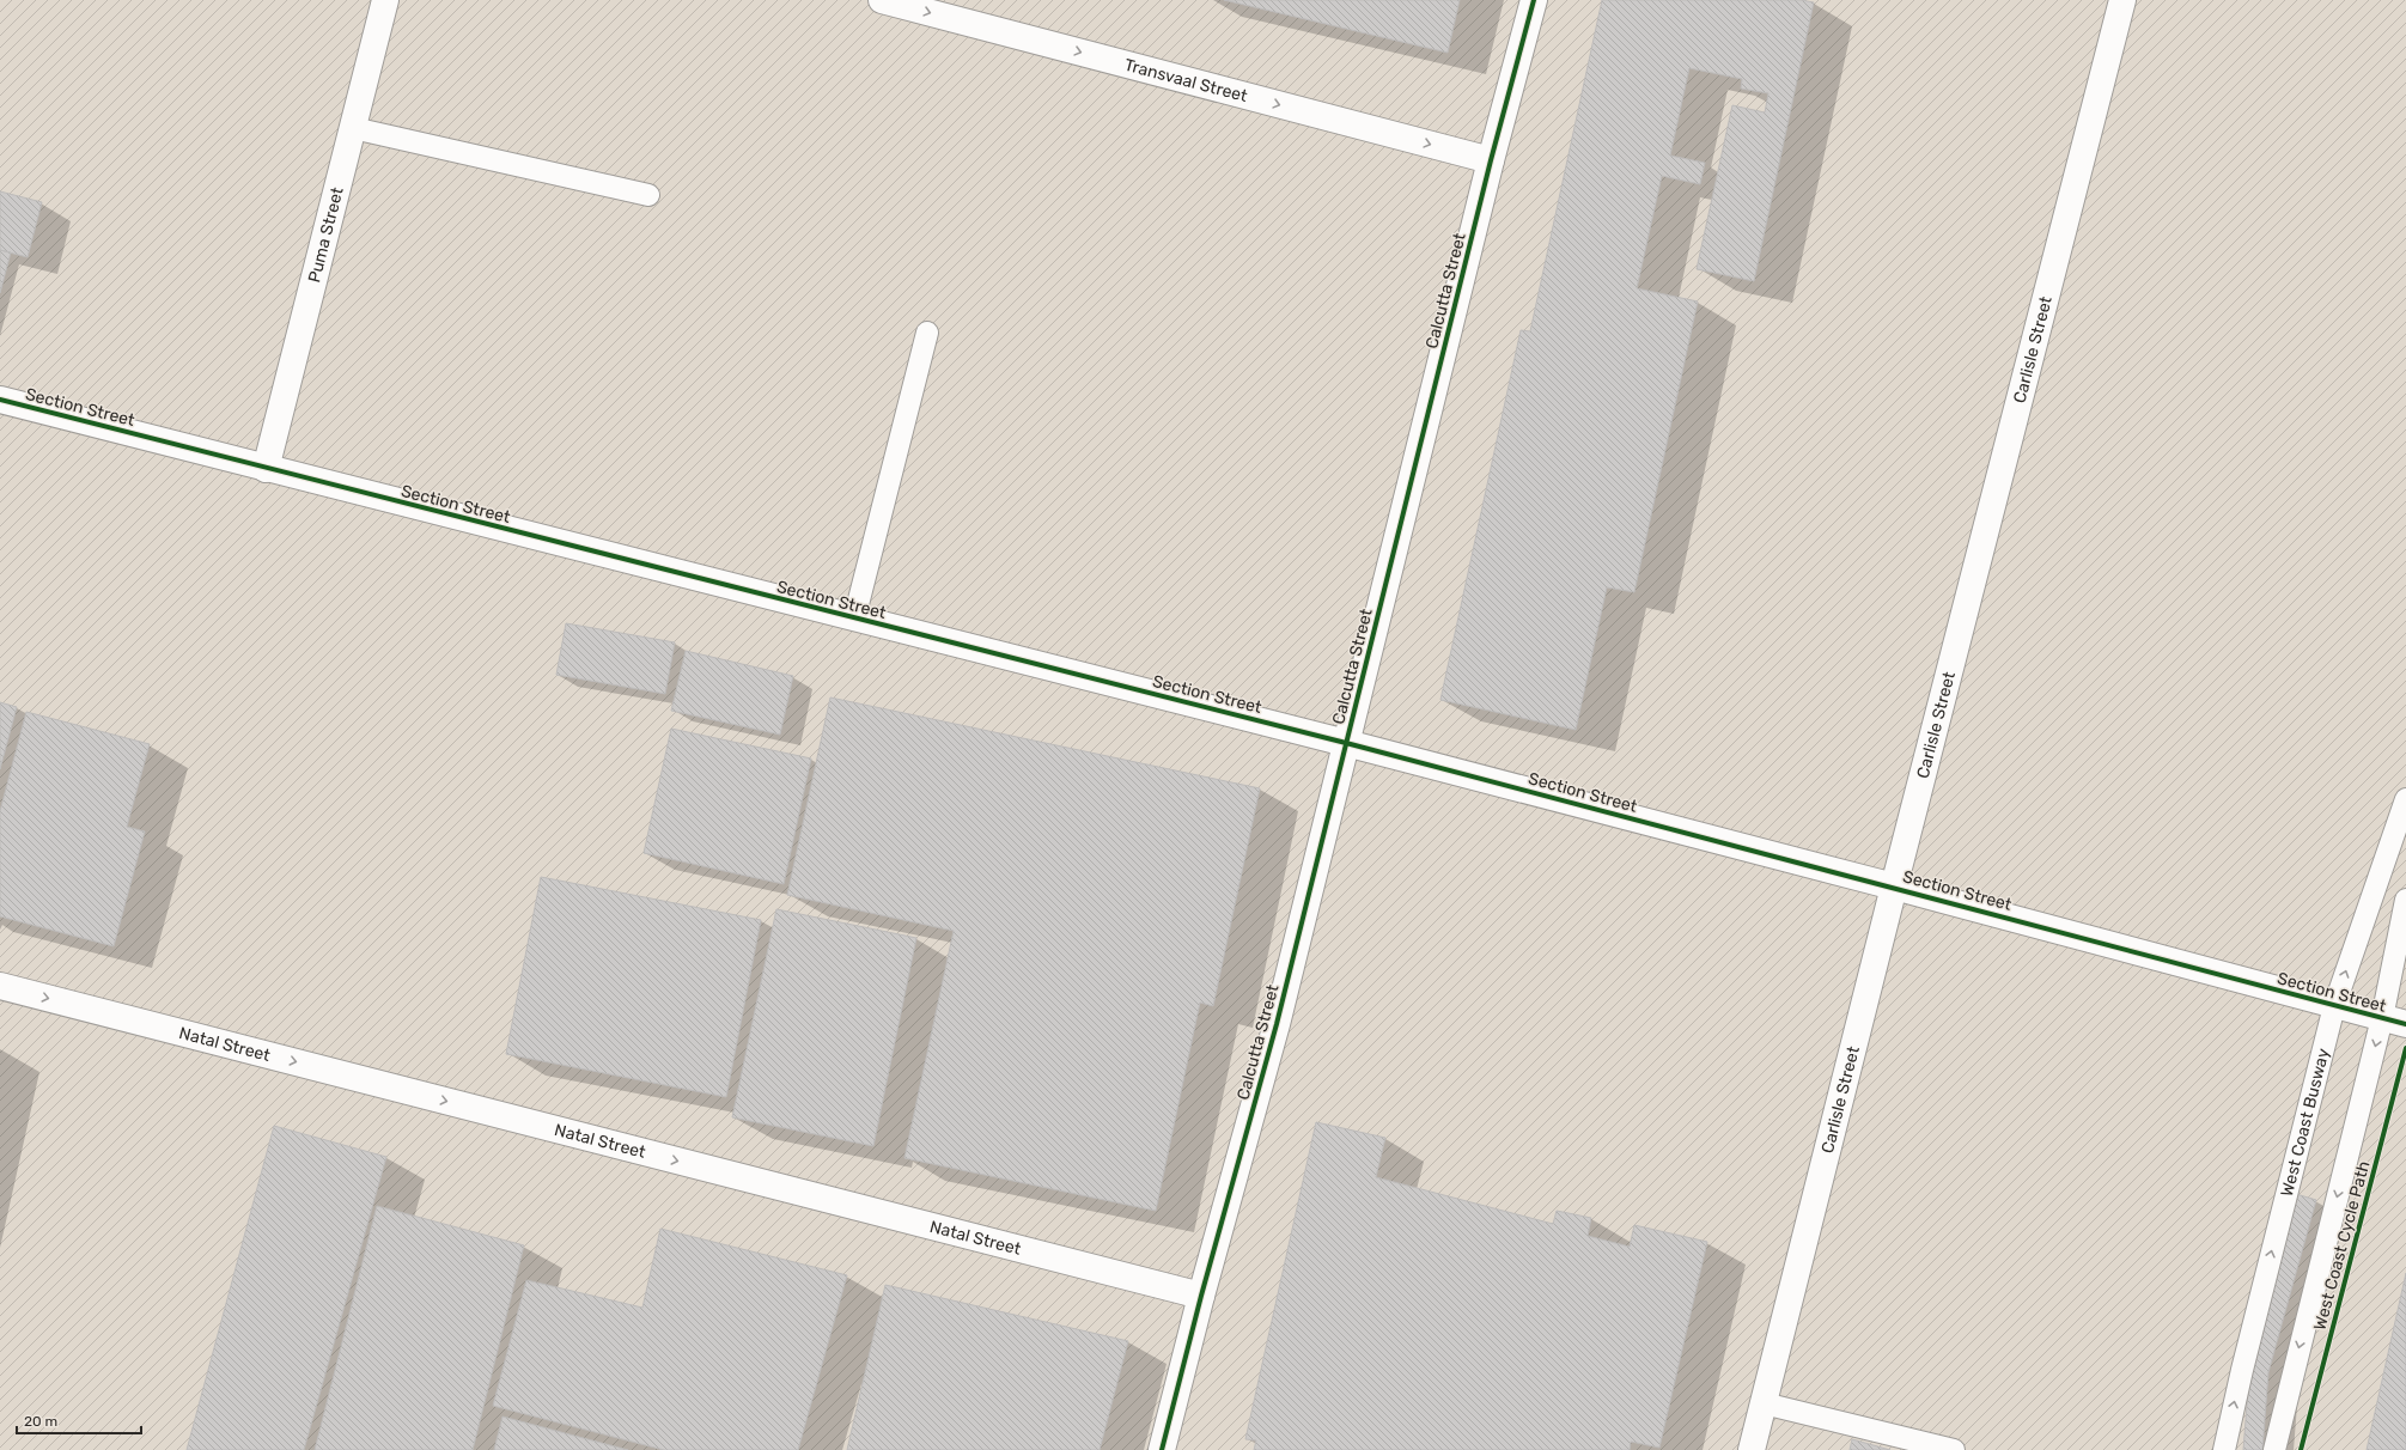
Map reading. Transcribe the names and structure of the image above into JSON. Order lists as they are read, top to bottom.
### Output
{
  "streets": {
    "street": [
      "Transvaal Street",
      "Puma Street",
      "Calcutta Street",
      "Carlisle Street",
      "Section Street",
      "Natal Street"
    ],
    "lane": ["West Coast Busway"],
    "cycle path": ["West Coast Cycle Path"]
  },
  "crossings": [
    ["Transvaal Street", "Calcutta Street"],
    ["Puma Street", "Section Street"],
    ["Calcutta Street", "Section Street"],
    ["Calcutta Street", "Natal Street"],
    ["Carlisle Street", "Section Street"],
    ["Section Street", "West Coast Busway"]
  ],
  "one_way": ["Transvaal Street", "Natal Street"],
  "scale_bar": "20 m"
}
